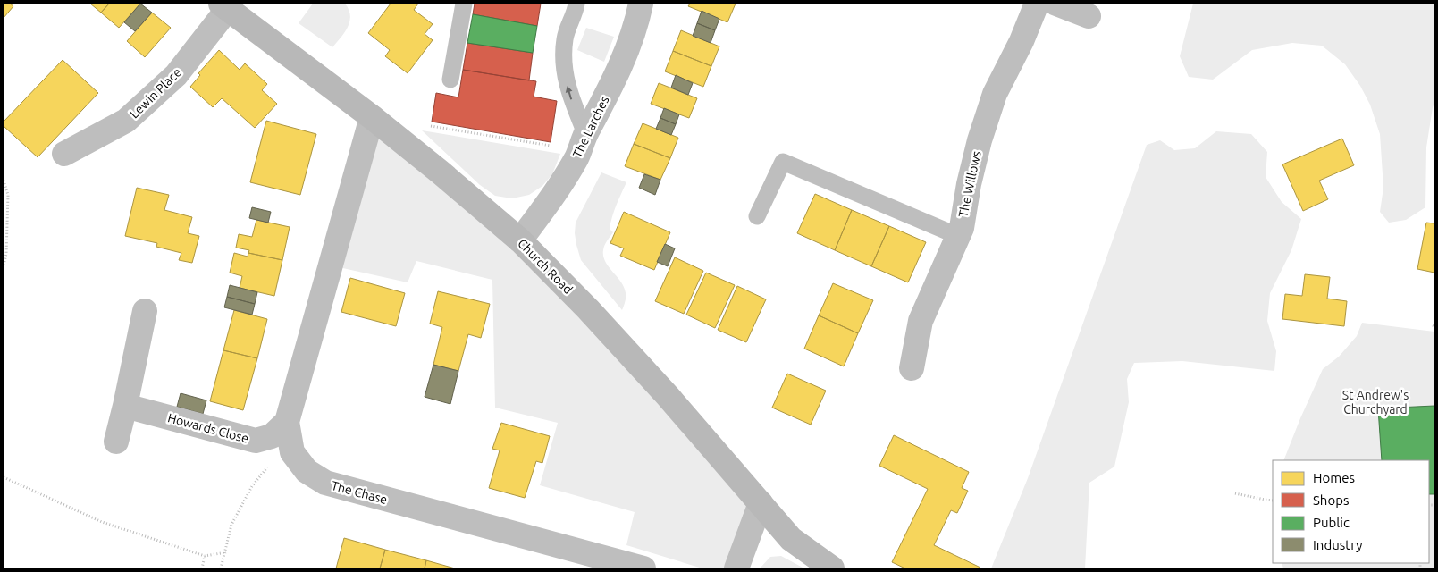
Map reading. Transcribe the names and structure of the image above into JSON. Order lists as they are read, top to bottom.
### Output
{
  "streets": {
    "street": [
      "Lewin Place",
      "The Larches",
      "The Willows",
      "Church Road",
      "Howards Close",
      "The Chase"
    ]
  },
  "crossings": [
    ["Lewin Place", "Church Road"],
    ["The Larches", "Church Road"],
    ["Church Road", "The Chase"],
    ["Howards Close", "The Chase"]
  ],
  "parks": ["St Andrew's Churchyard"],
  "legend": [
    "Homes",
    "Shops",
    "Public",
    "Industry"
  ]
}
